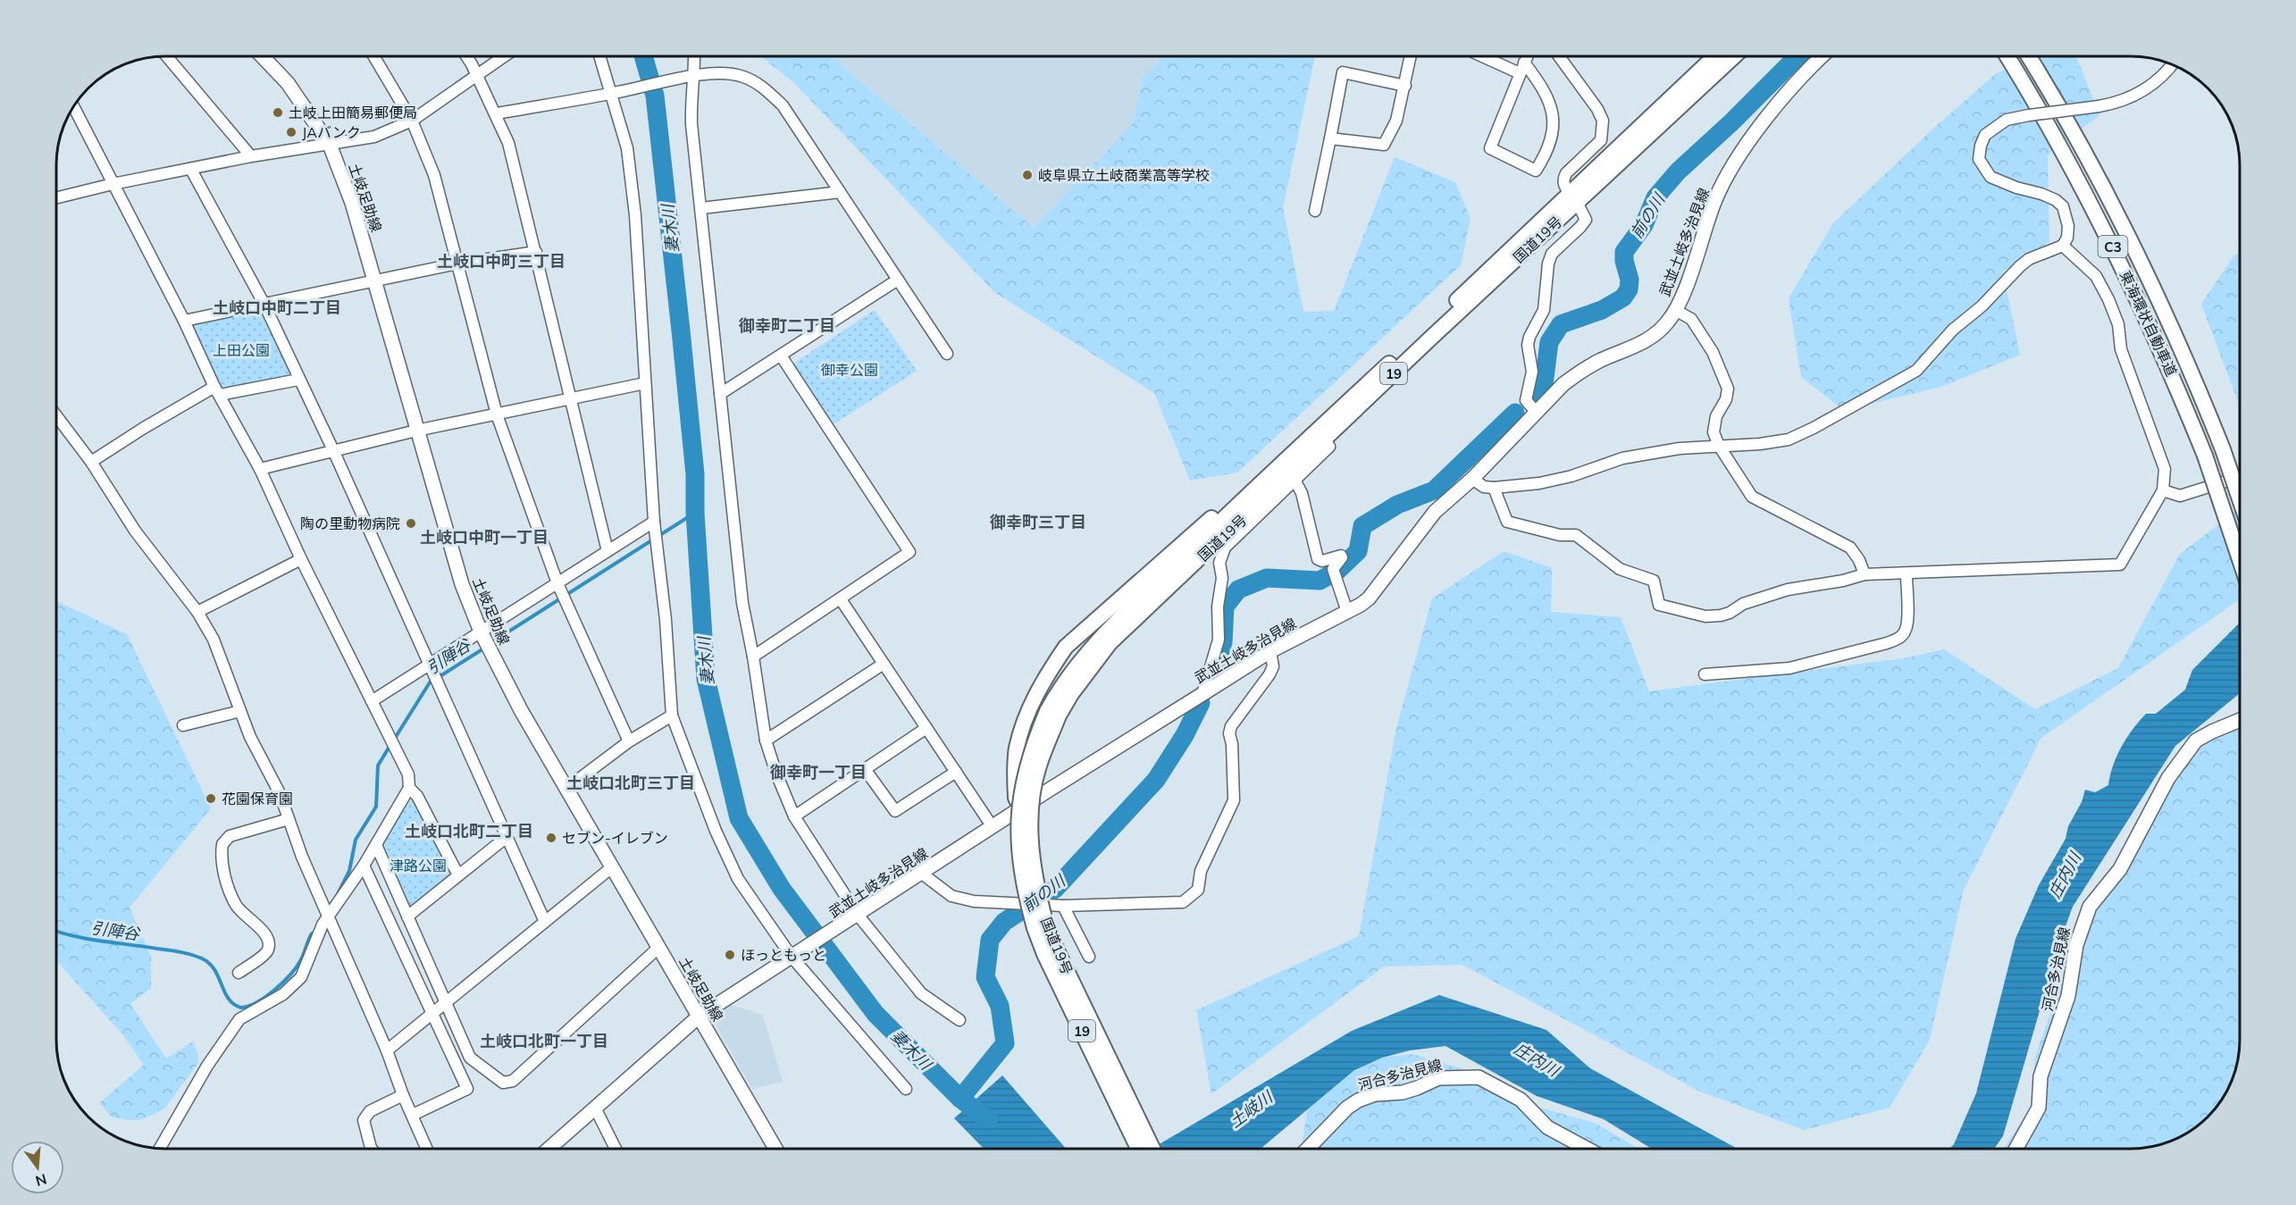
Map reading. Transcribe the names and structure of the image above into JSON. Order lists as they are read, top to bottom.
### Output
{
  "streets": {
    "highway": [
      "国道19号",
      "C3",
      "東海環状自動車道",
      "19"
    ],
    "main road": ["土岐足助線", "武並土岐多治見線", "河合多治見線"]
  },
  "crossings": [
    ["土岐足助線", "武並土岐多治見線"]
  ],
  "districts": [
    "土岐口中町三丁目",
    "土岐口中町二丁目",
    "御幸町二丁目",
    "御幸町三丁目",
    "土岐口中町一丁目",
    "御幸町一丁目",
    "土岐口北町三丁目",
    "土岐口北町二丁目",
    "土岐口北町一丁目"
  ],
  "water": [
    "前の川",
    "妻木川",
    "引陣谷",
    "庄内川",
    "土岐川"
  ],
  "parks": ["上田公園", "御幸公園", "津路公園"],
  "places": [
    "土岐上田簡易郵便局",
    "JAバンク",
    "岐阜県立土岐商業高等学校",
    "陶の里動物病院",
    "花園保育園",
    "セブン-イレブン",
    "ほっともっと"
  ],
  "north": "bottom"
}
